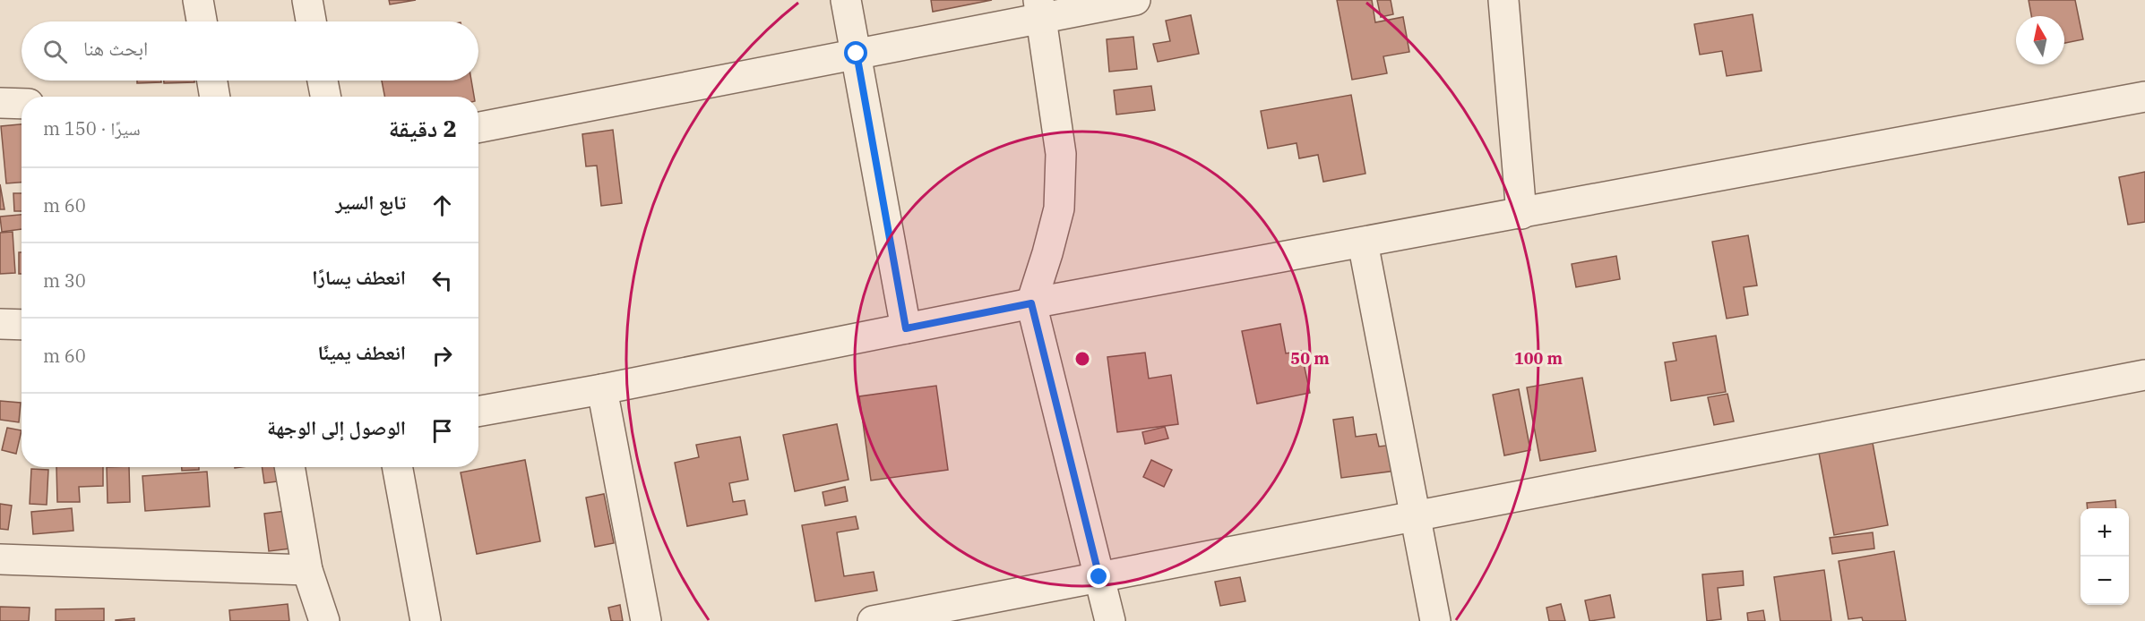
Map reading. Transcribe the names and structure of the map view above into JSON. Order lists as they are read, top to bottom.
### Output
{
  "north": "top",
  "page": {
    "search": "ابحث هنا",
    "heading": ["2 دقيقة", "سيرًا · 150 m"],
    "list": [
      ["تابع السير", "60 m"],
      ["انعطف يسارًا", "30 m"],
      ["انعطف يمينًا", "60 m"],
      "الوصول إلى الوجهة"
    ],
    "map_buttons": ["+", "−"]
  },
  "rings": ["50 m", "100 m"]
}
